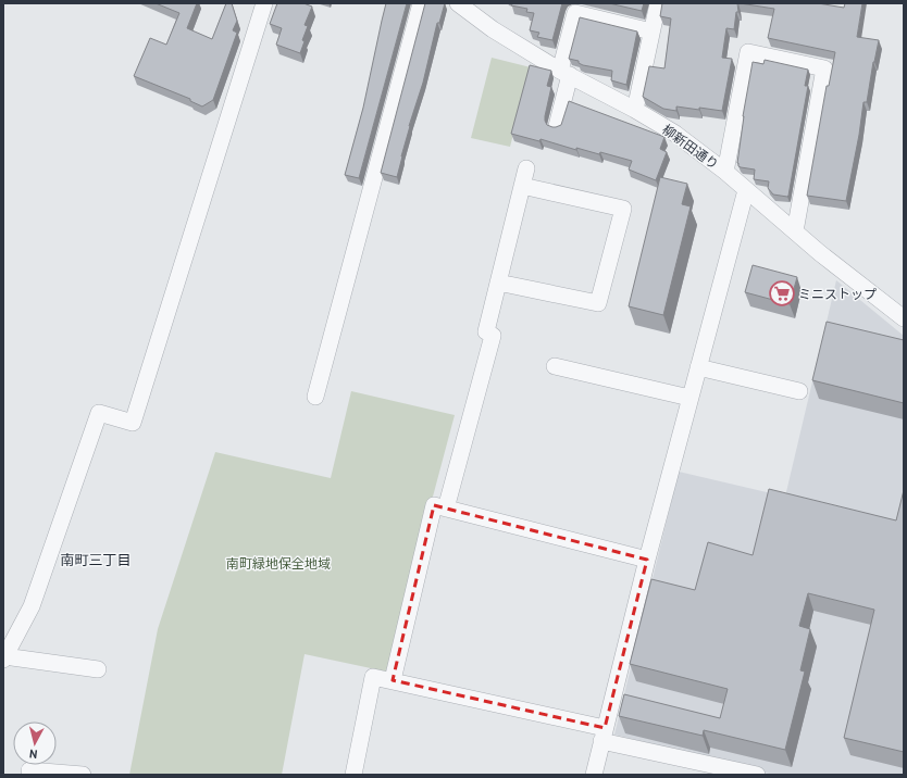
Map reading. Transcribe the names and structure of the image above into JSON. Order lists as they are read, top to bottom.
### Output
{
  "streets": {
    "street": ["柳新田通り"]
  },
  "districts": ["南町三丁目"],
  "parks": ["南町緑地保全地域"],
  "places": {
    "supermarket": ["ミニストップ"]
  },
  "north": "bottom"
}
